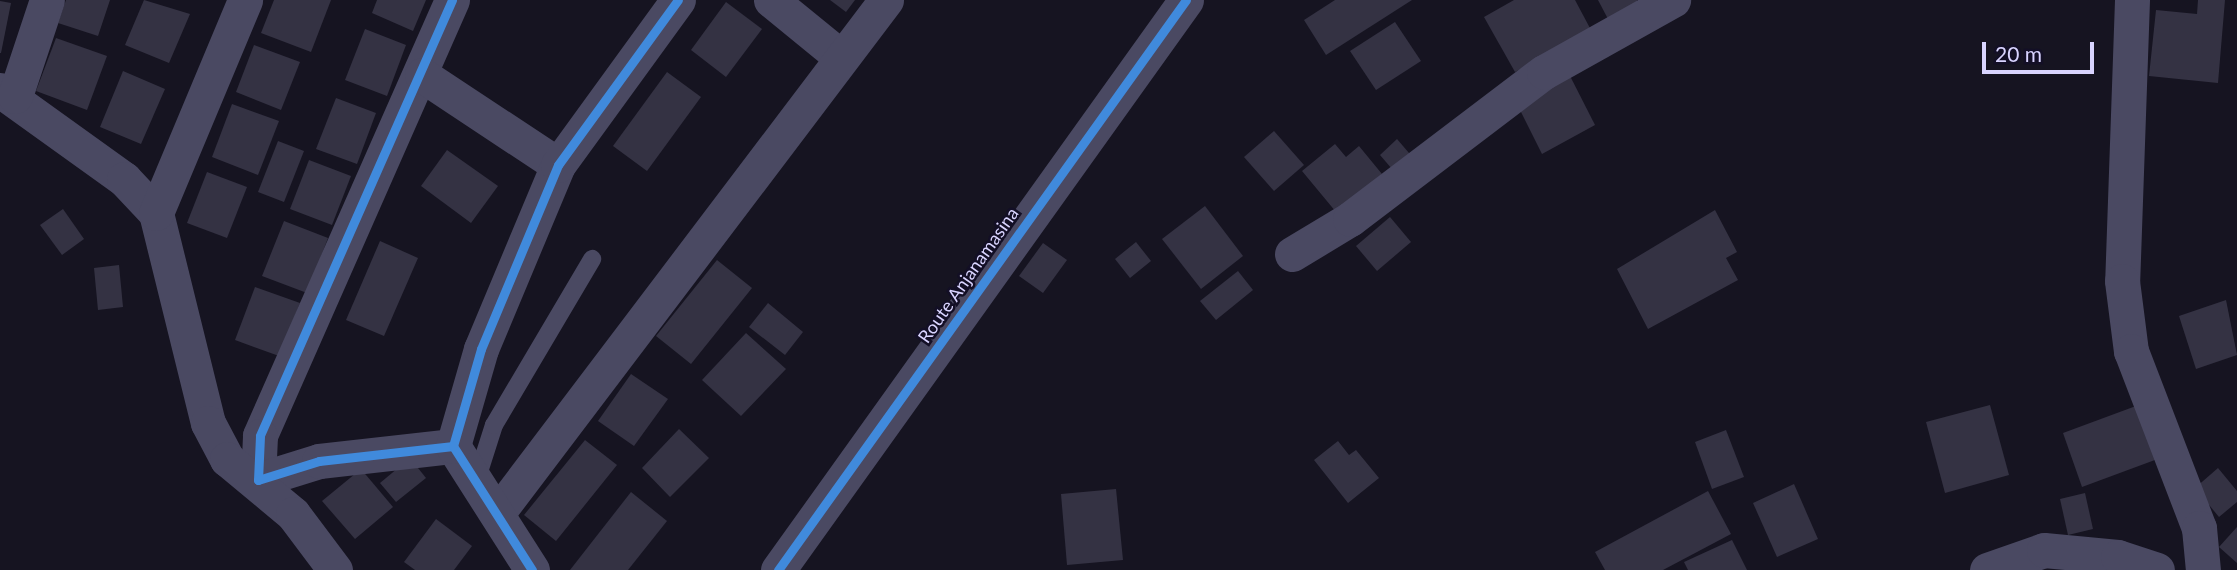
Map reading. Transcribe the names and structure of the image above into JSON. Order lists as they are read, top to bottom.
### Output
{
  "streets": {
    "street": ["Route Anjanamasina"]
  },
  "scale_bar": "20 m"
}
